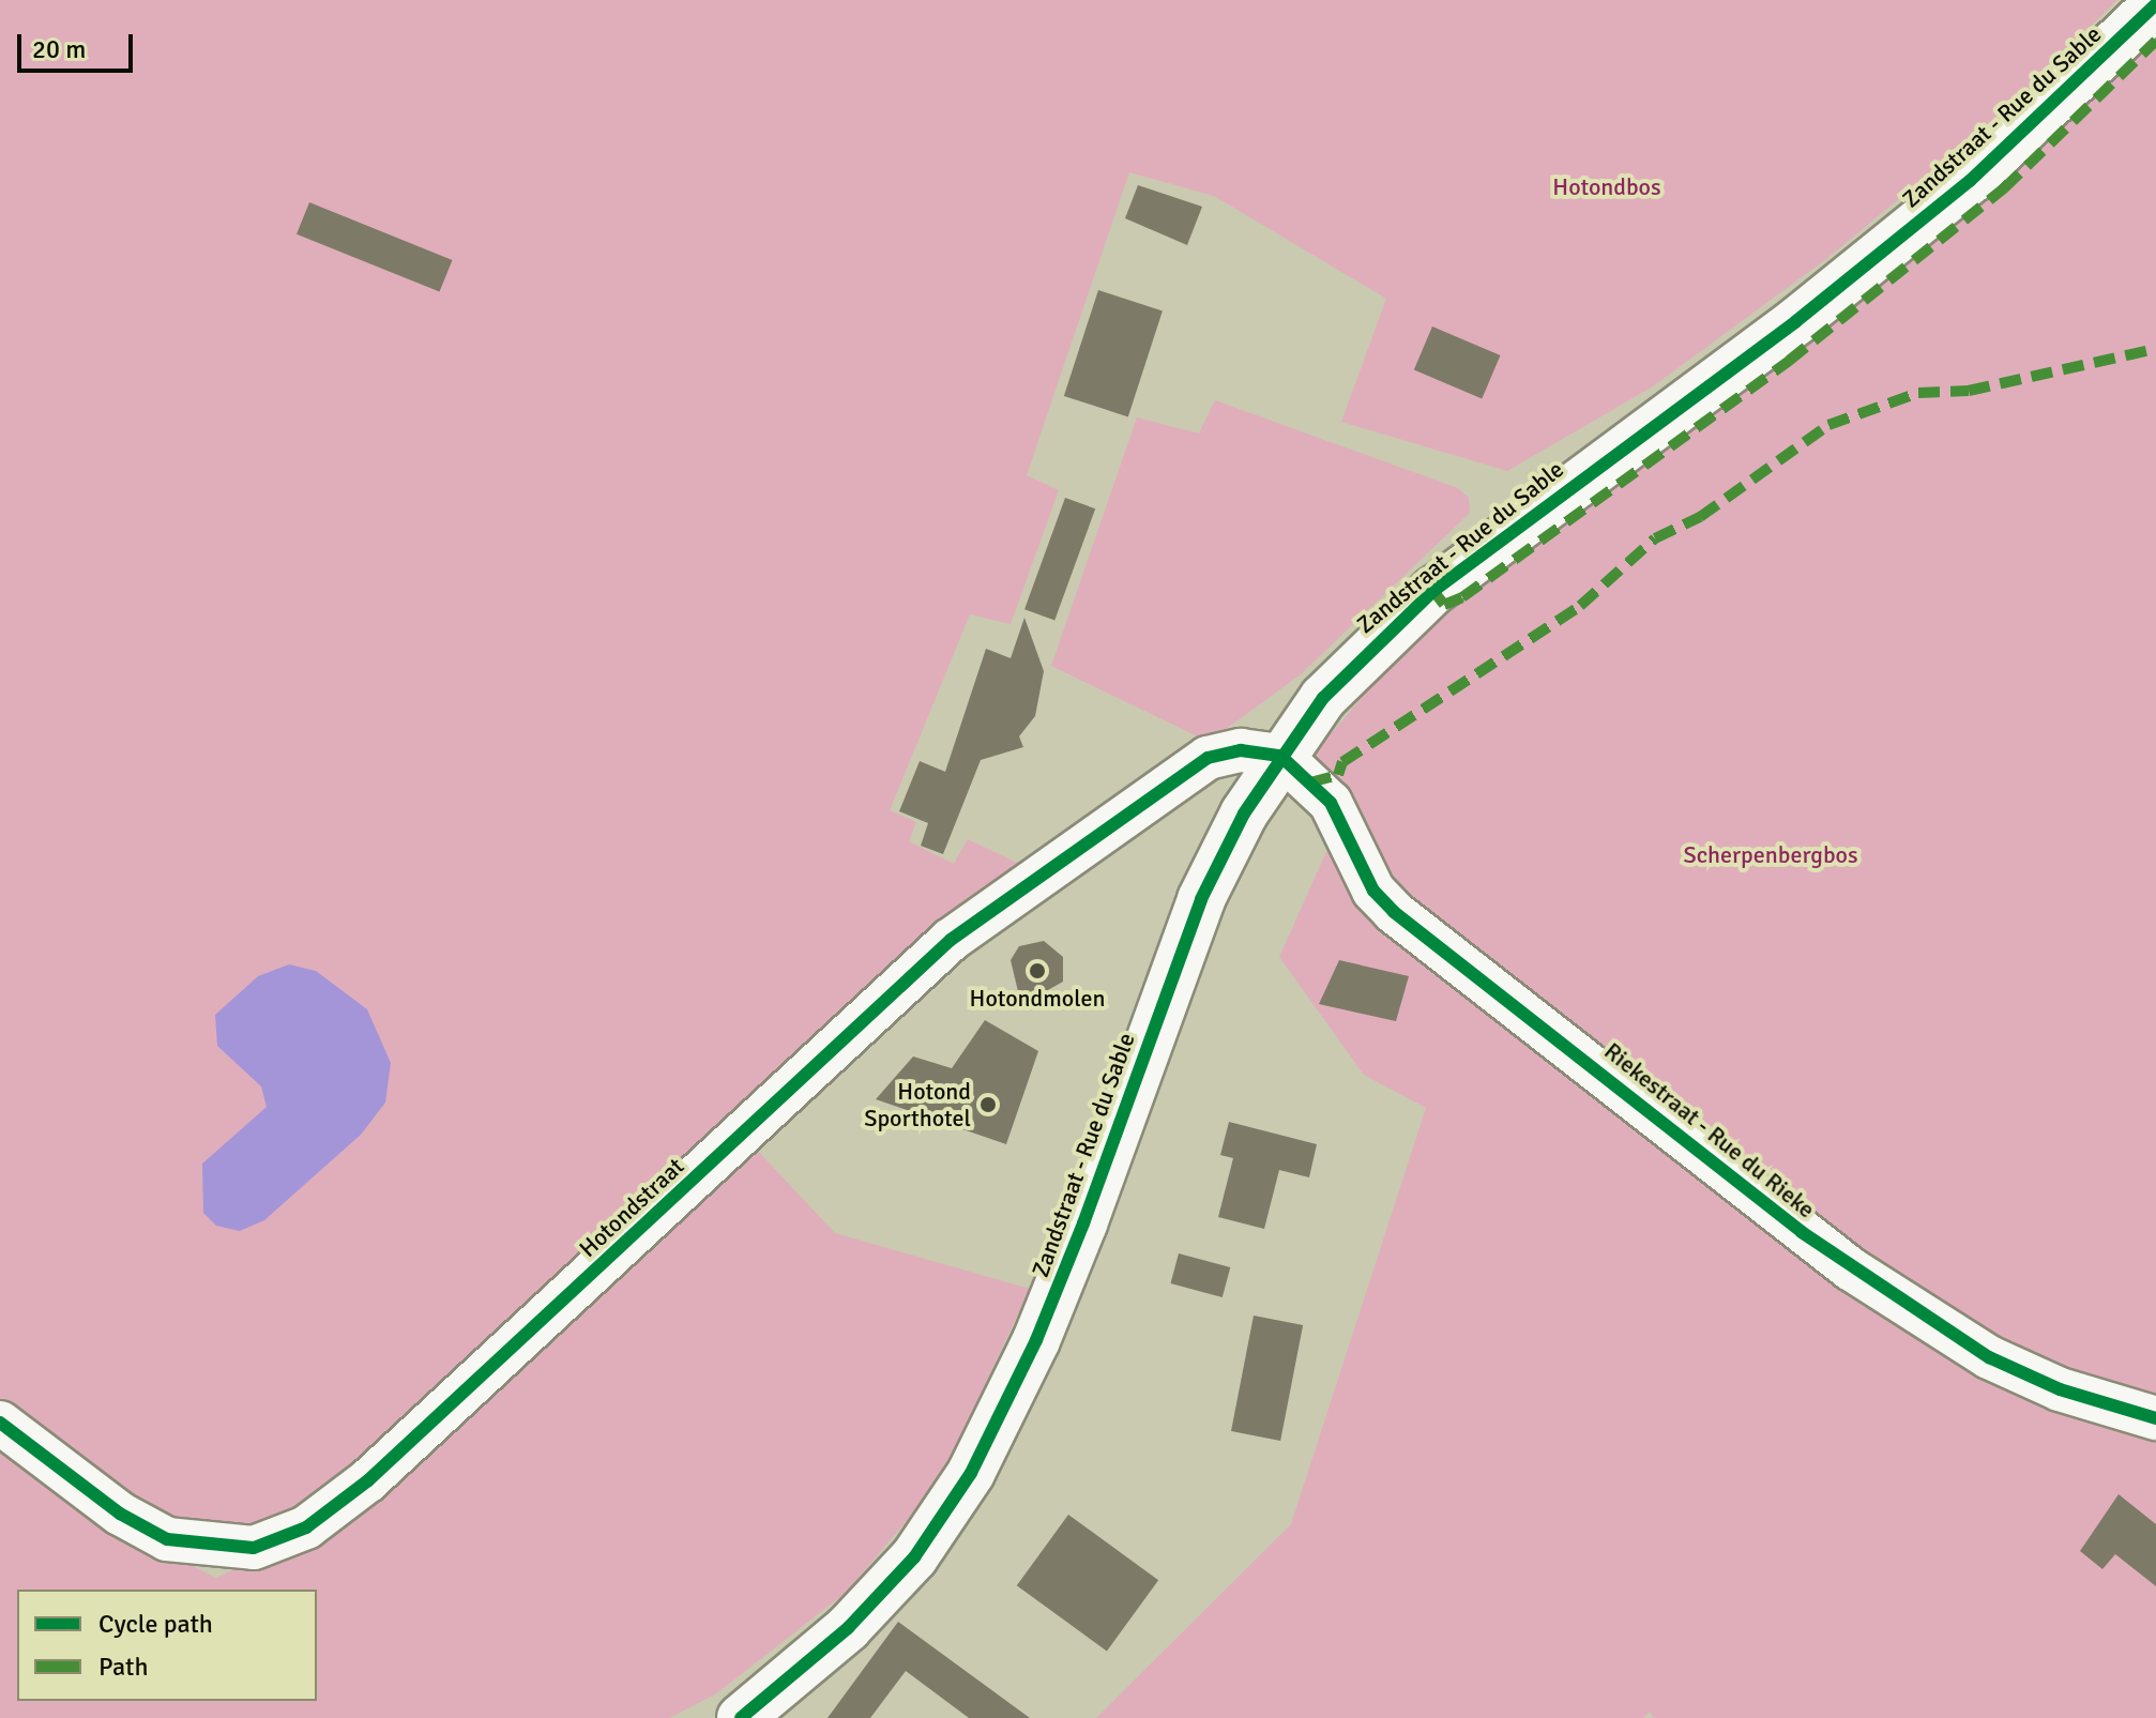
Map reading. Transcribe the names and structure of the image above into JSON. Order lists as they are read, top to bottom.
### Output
{
  "streets": {
    "main road": ["Zandstraat - Rue du Sable"],
    "street": ["Riekestraat - Rue du Rieke", "Hotondstraat"]
  },
  "crossings": [
    ["Zandstraat - Rue du Sable", "Riekestraat - Rue du Rieke"],
    ["Zandstraat - Rue du Sable", "Hotondstraat"],
    ["Riekestraat - Rue du Rieke", "Hotondstraat"]
  ],
  "parks": ["Hotondbos", "Scherpenbergbos"],
  "places": ["Hotondmolen", "Hotond Sporthotel"],
  "legend": ["Cycle path", "Path"],
  "scale_bar": "20 m"
}
